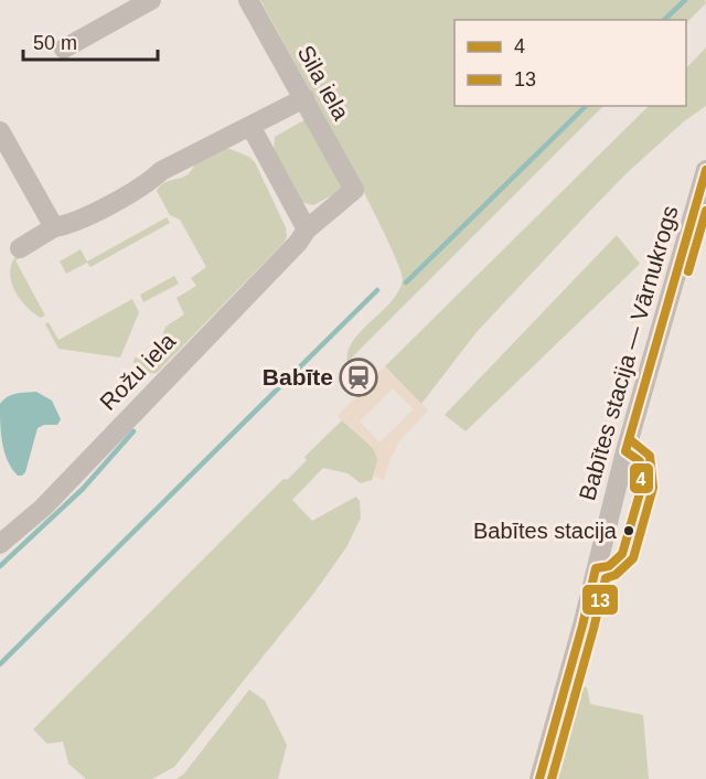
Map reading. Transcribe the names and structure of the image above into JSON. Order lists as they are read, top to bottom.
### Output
{
  "streets": {
    "street": ["Sila iela", "Babītes stacija — Vārnukrogs", "Rožu iela"]
  },
  "crossings": [
    ["Sila iela", "Rožu iela"]
  ],
  "places": {
    "station": ["Babīte"],
    "other": ["Babītes stacija"]
  },
  "lines": ["transit line 4", "transit line 13"],
  "legend": ["4", "13"],
  "scale_bar": "50 m"
}
